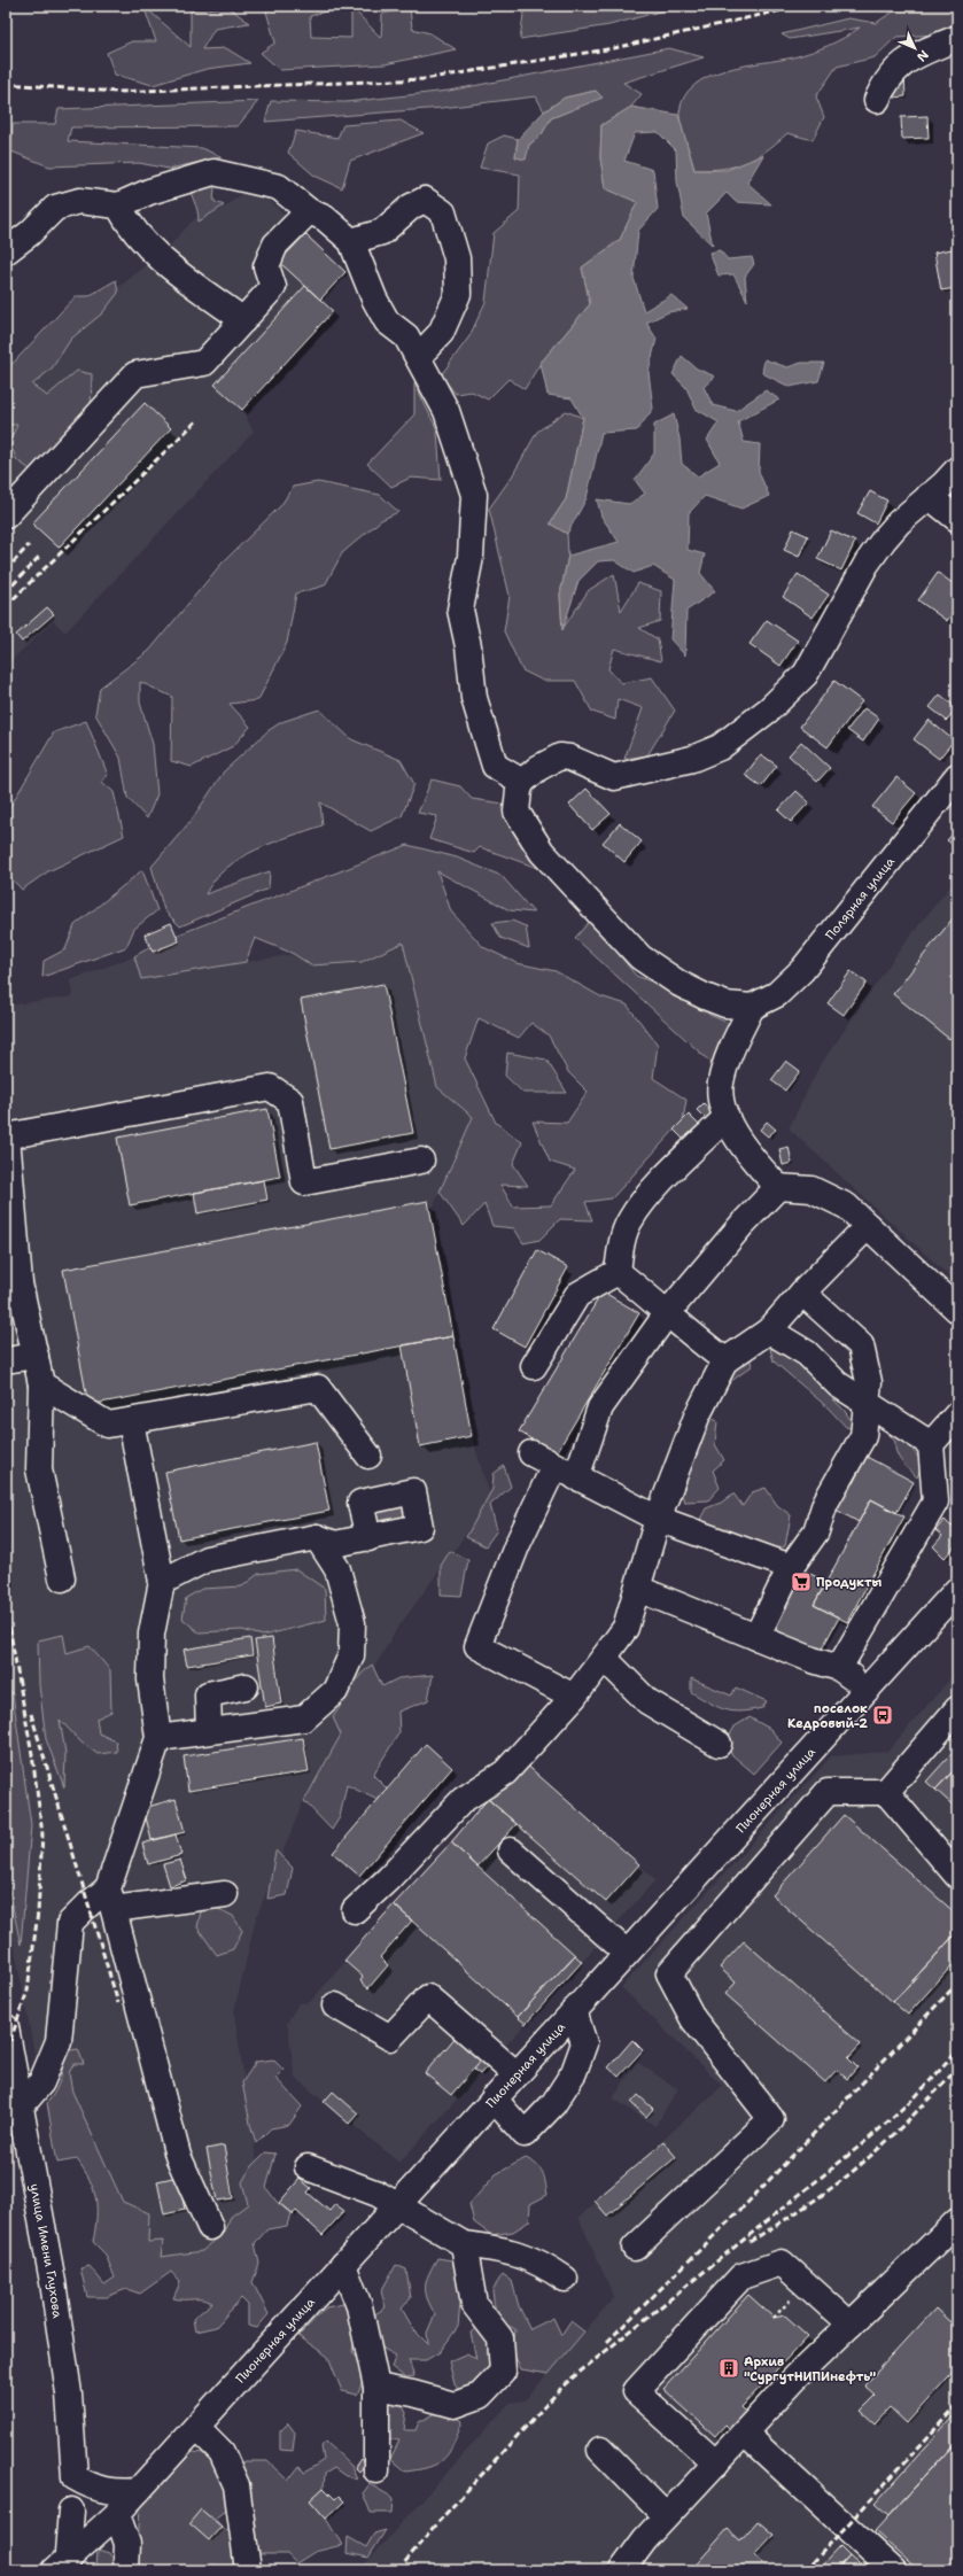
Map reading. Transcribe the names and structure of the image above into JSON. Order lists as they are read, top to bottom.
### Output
{
  "streets": {
    "street": ["Полярная улица", "Пионерная улица", "улица Имени Глухова"]
  },
  "crossings": [
    ["Пионерная улица", "улица Имени Глухова"]
  ],
  "places": {
    "supermarket": ["Продукты"],
    "bus stop": ["поселок Кедровый-2"],
    "building": ["Архив \"СургутНИПИнефть\""]
  },
  "north": "bottom right"
}
